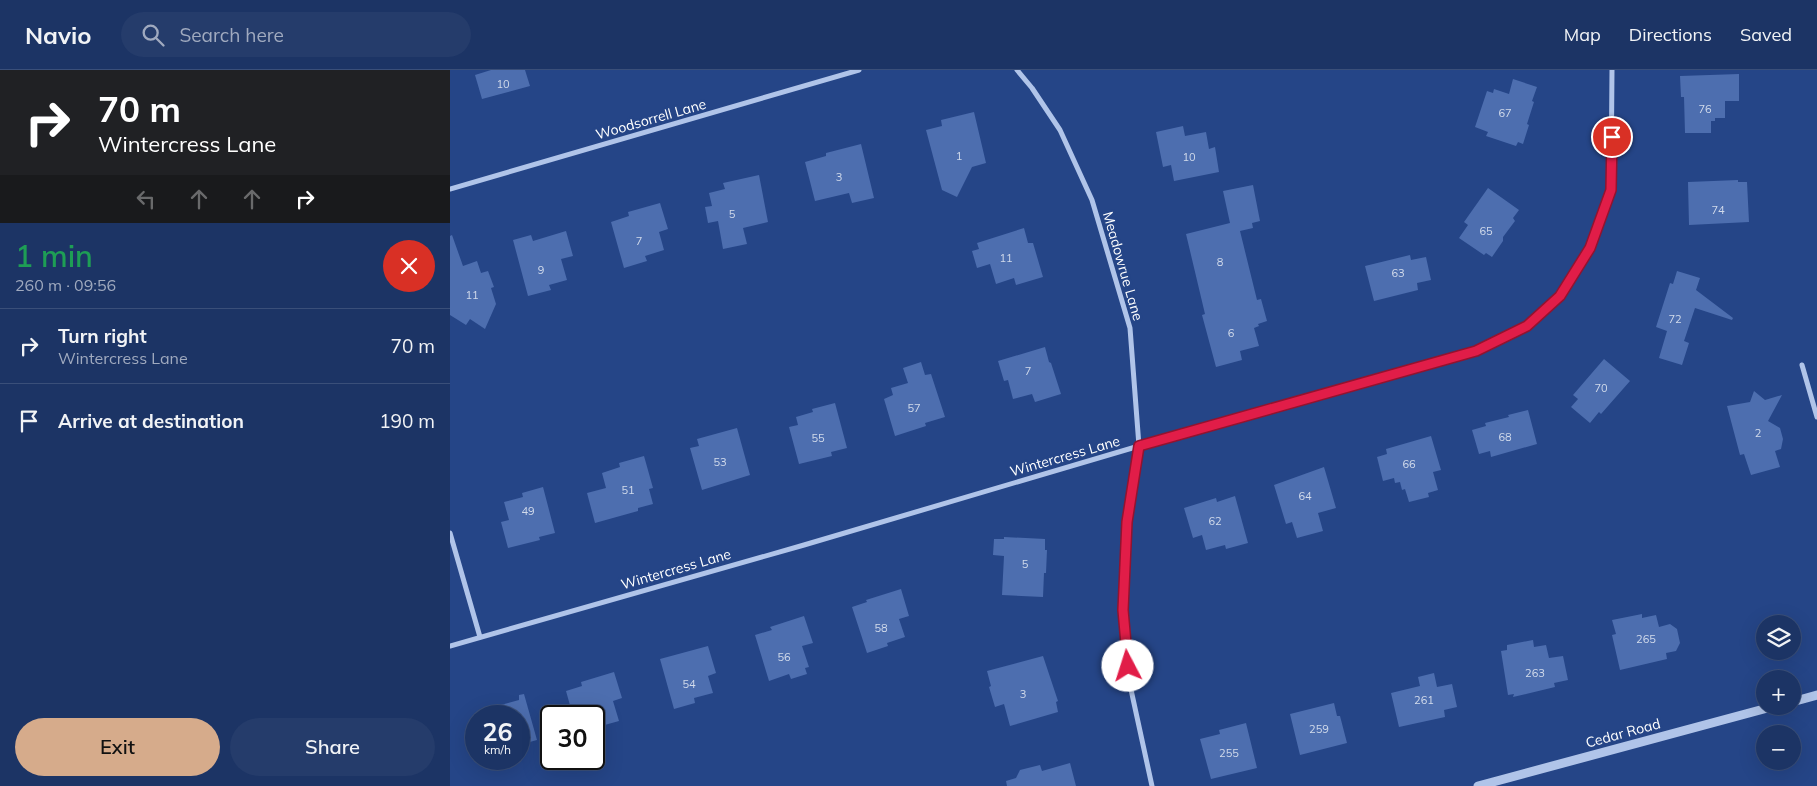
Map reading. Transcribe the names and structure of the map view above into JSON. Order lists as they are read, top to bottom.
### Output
{
  "streets": {
    "street": [
      "Woodsorrell Lane",
      "Meadowrue Lane",
      "Wintercress Lane",
      "Cedar Road"
    ]
  },
  "crossings": [
    ["Meadowrue Lane", "Wintercress Lane"]
  ],
  "house_numbers": [
    "10",
    "76",
    "67",
    "1",
    "10",
    "3",
    "74",
    "5",
    "65",
    "7",
    "11",
    "8",
    "9",
    "63",
    "11",
    "72",
    "6",
    "7",
    "70",
    "57",
    "2",
    "68",
    "55",
    "53",
    "66",
    "51",
    "64",
    "49",
    "62",
    "5",
    "58",
    "265",
    "56",
    "263",
    "54",
    "3",
    "261",
    "259",
    "255"
  ],
  "page": {
    "header": "Navio",
    "search": "Search here",
    "nav": ["Map", "Directions", "Saved"],
    "turn": ["70 m", "Wintercress Lane"],
    "heading": ["1 min", "260 m · 09:56"],
    "list": [
      {
        "name": "Turn right",
        "note": "Wintercress Lane",
        "value": "70 m"
      },
      {
        "name": "Arrive at destination",
        "value": "190 m"
      }
    ],
    "map_buttons": ["+", "−"],
    "speed": "26 km/h",
    "limit": "30",
    "buttons": ["Exit", "Share"]
  }
}
